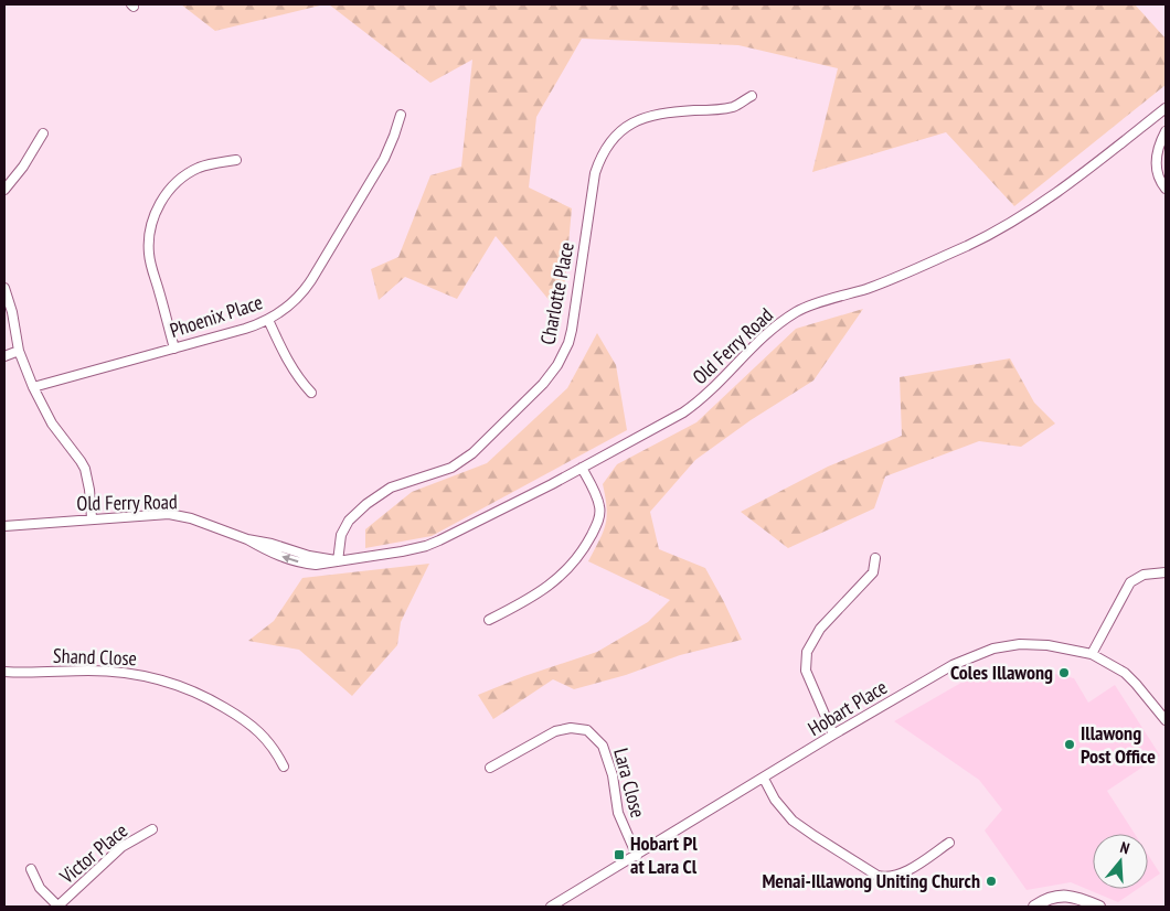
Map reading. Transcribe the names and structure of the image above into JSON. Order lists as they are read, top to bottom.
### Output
{
  "streets": {
    "street": [
      "Charlotte Place",
      "Phoenix Place",
      "Old Ferry Road",
      "Shand Close",
      "Hobart Place",
      "Lara Close",
      "Victor Place"
    ]
  },
  "crossings": [
    ["Charlotte Place", "Old Ferry Road"],
    ["Hobart Place", "Lara Close"]
  ],
  "places": {
    "other": ["Coles Illawong", "Illawong Post Office", "Menai-Illawong Uniting Church"],
    "transit": ["Hobart Pl at Lara Cl"]
  },
  "north": "top"
}
